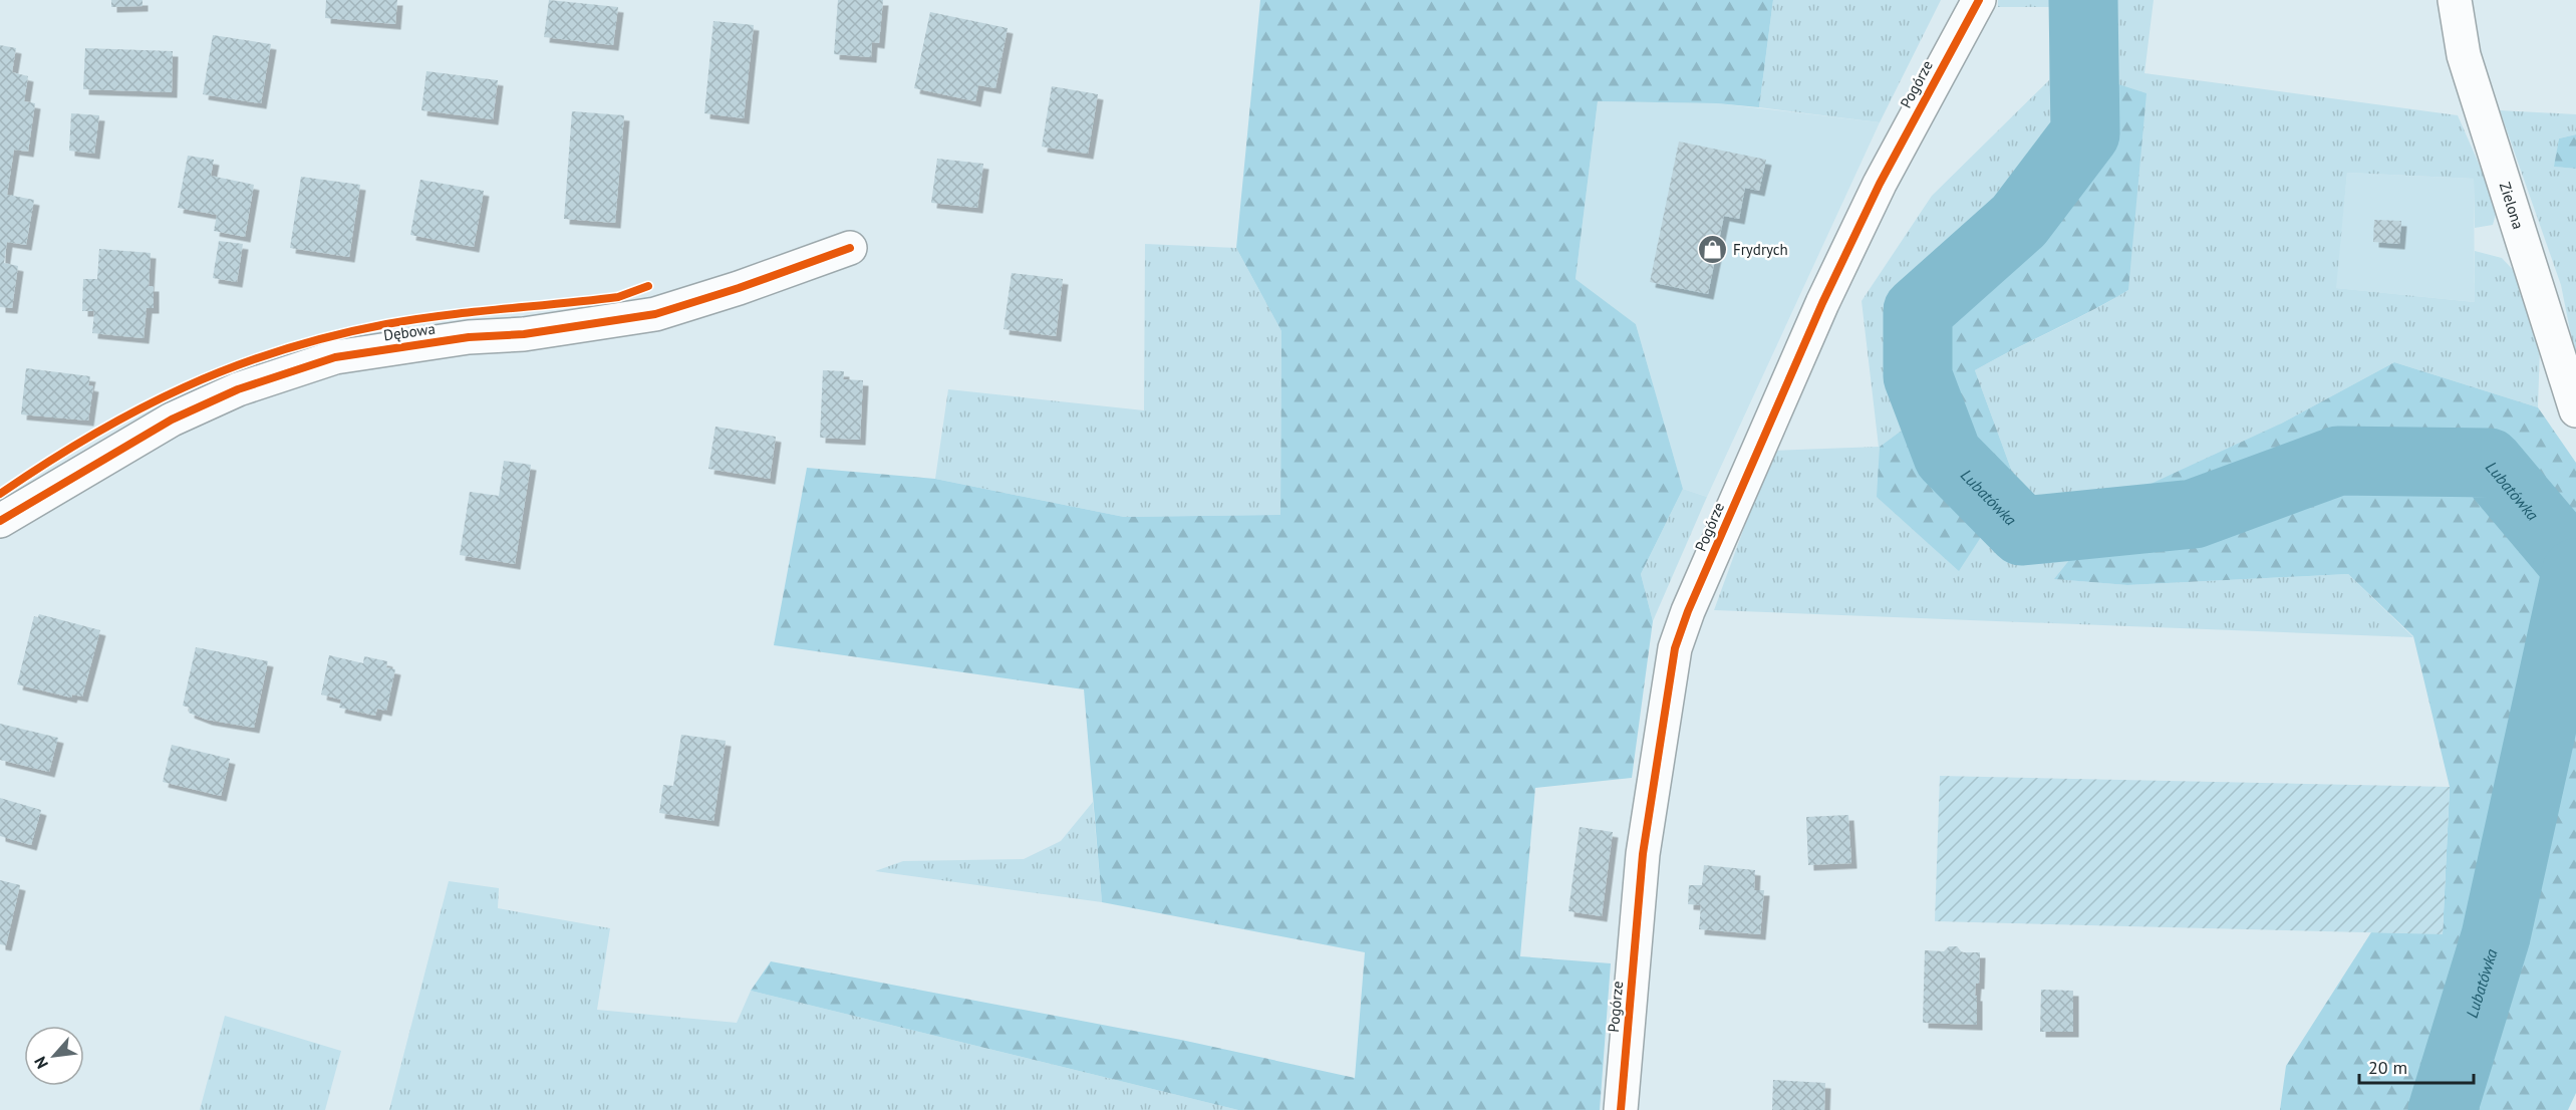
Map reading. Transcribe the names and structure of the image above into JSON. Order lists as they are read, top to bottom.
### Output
{
  "streets": {
    "street": ["Pogórze", "Zielona", "Dębowa"]
  },
  "water": ["Lubatówka"],
  "places": {
    "shop": ["Frydrych"]
  },
  "scale_bar": "20 m",
  "north": "bottom left"
}
